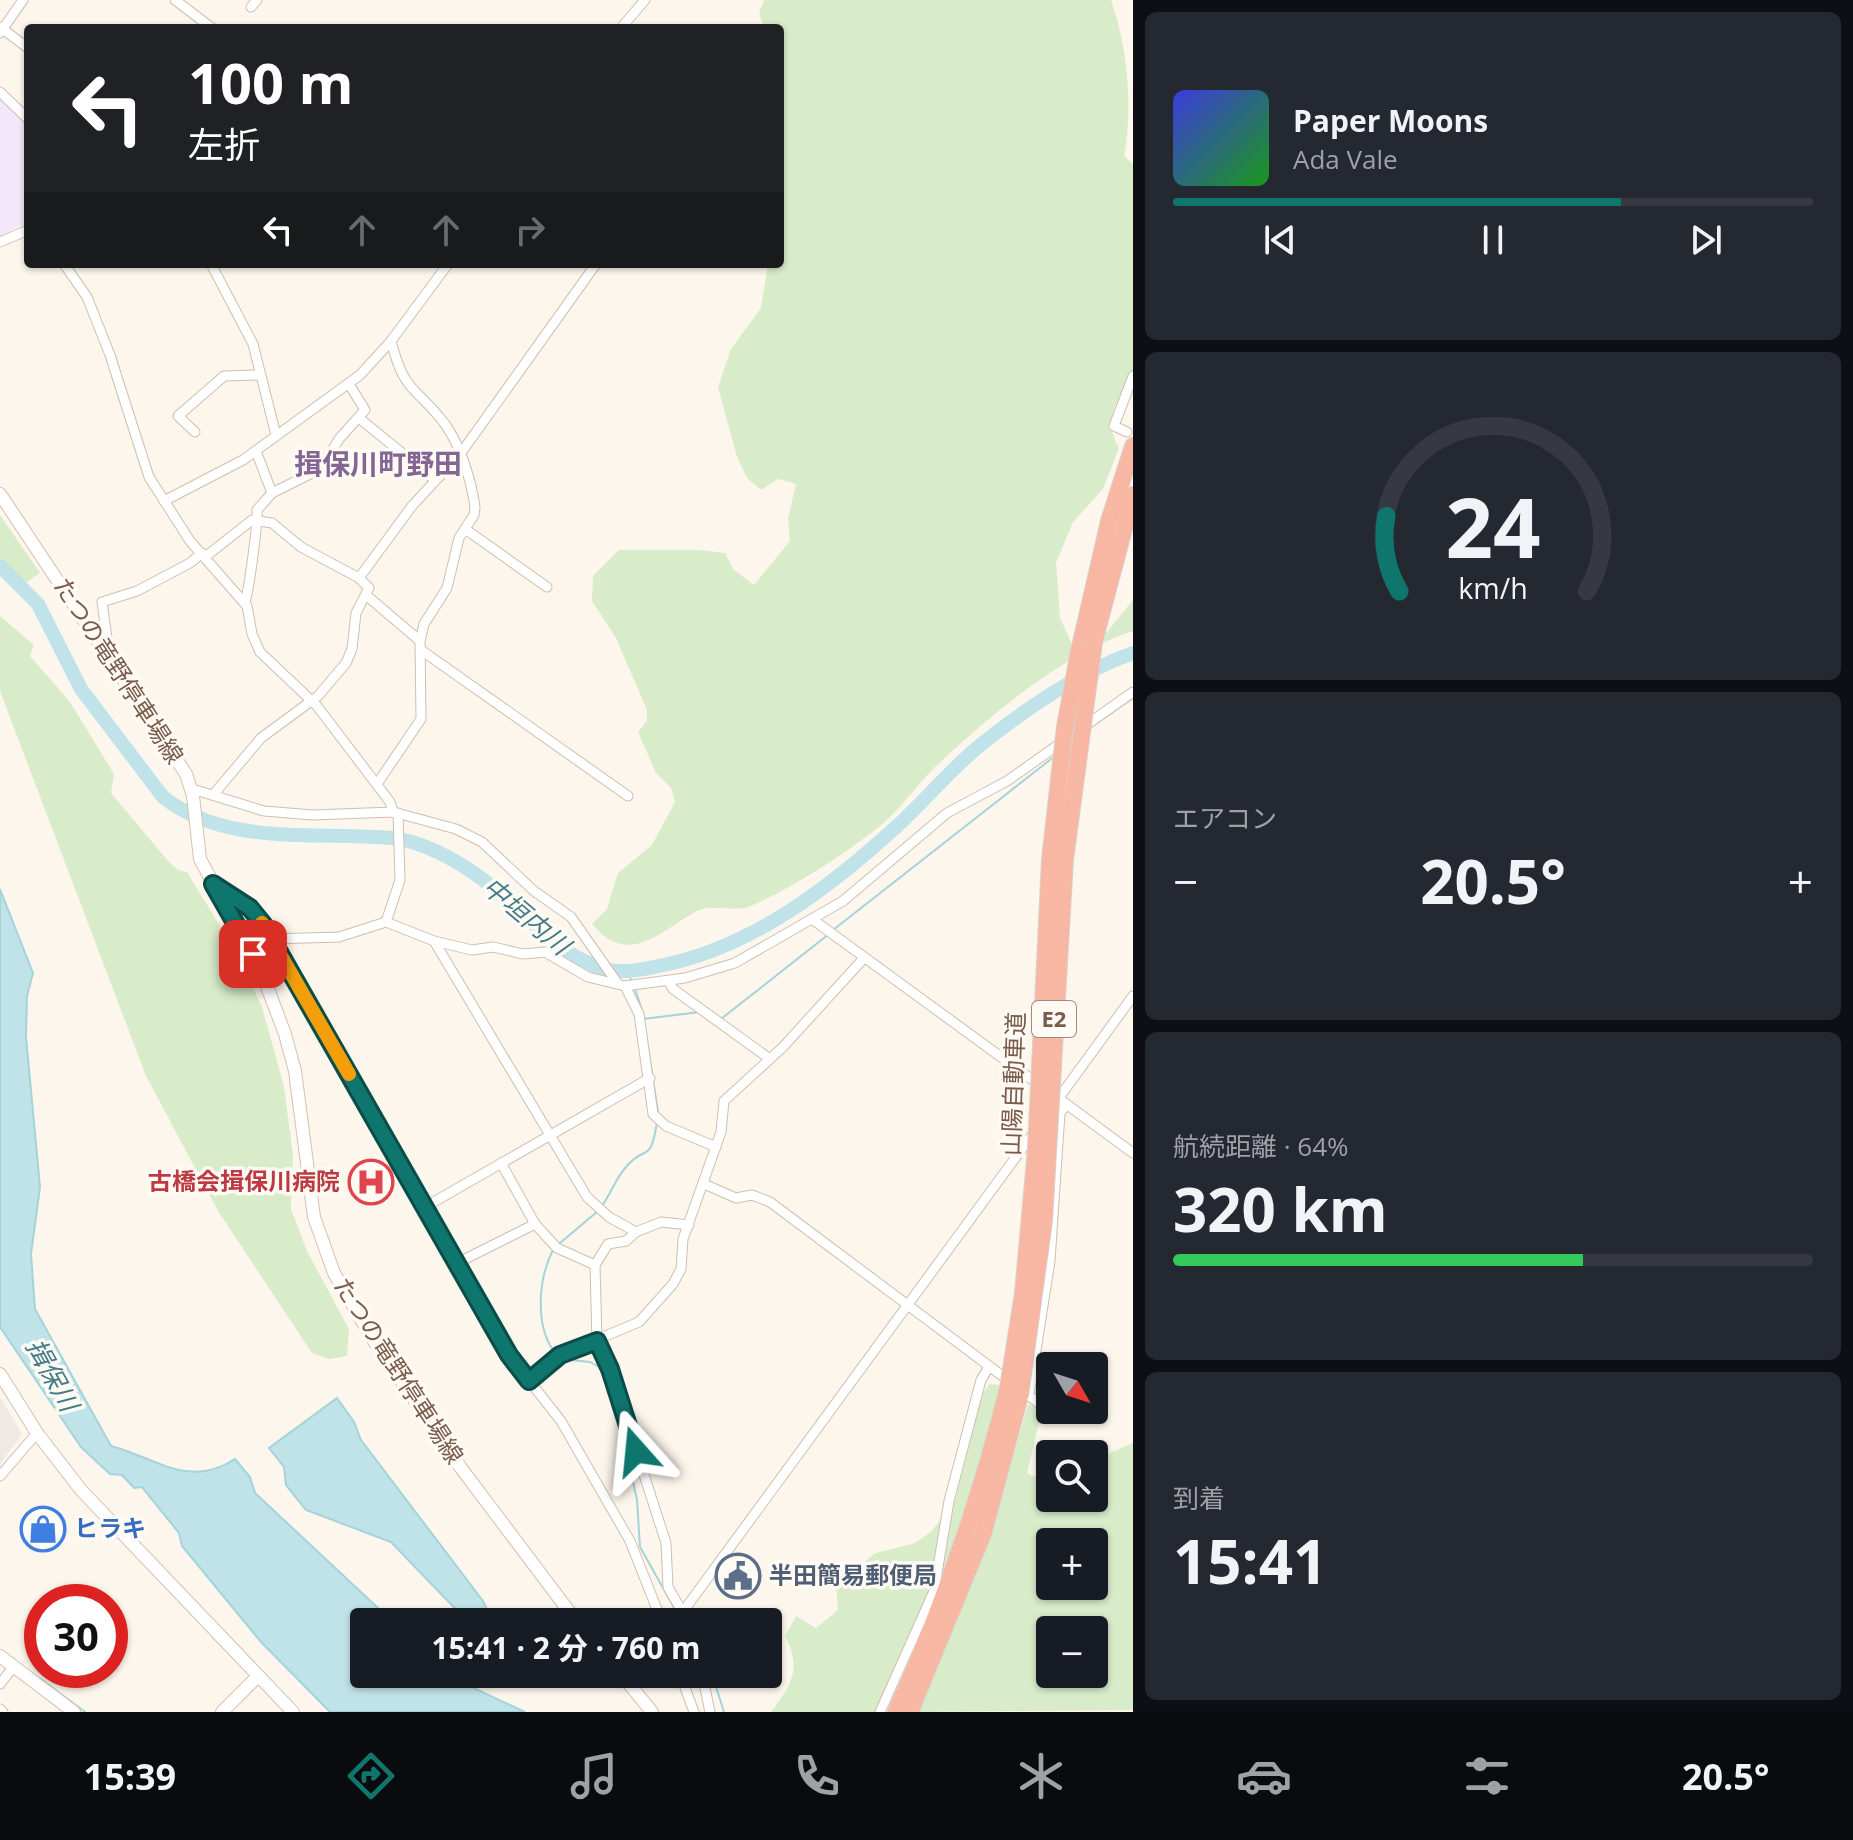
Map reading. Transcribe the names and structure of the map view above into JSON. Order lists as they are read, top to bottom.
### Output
{
  "streets": {
    "highway": ["E2", "山陽自動車道"],
    "main road": ["たつの竜野停車場線"]
  },
  "districts": ["揖保川町野田"],
  "water": ["中垣内川", "揖保川"],
  "places": {
    "hospital": ["古橋会揖保川病院"],
    "shop": ["ヒラキ"],
    "public building": ["半田簡易郵便局"]
  },
  "north": "bottom right",
  "page": {
    "turn": ["100 m", "左折"],
    "song": ["Paper Moons", "Ada Vale"],
    "tile": [
      "エアコン",
      ["航続距離 · 64%", "320 km"],
      ["到着", "15:41"]
    ],
    "heat": ["−", "20.5°", "+"],
    "map_buttons": ["+", "−"],
    "limit": "30",
    "trip": "15:41 · 2 分 · 760 m",
    "tabs": ["15:39", "20.5°"],
    "gauge": ["24", "km/h"]
  }
}
